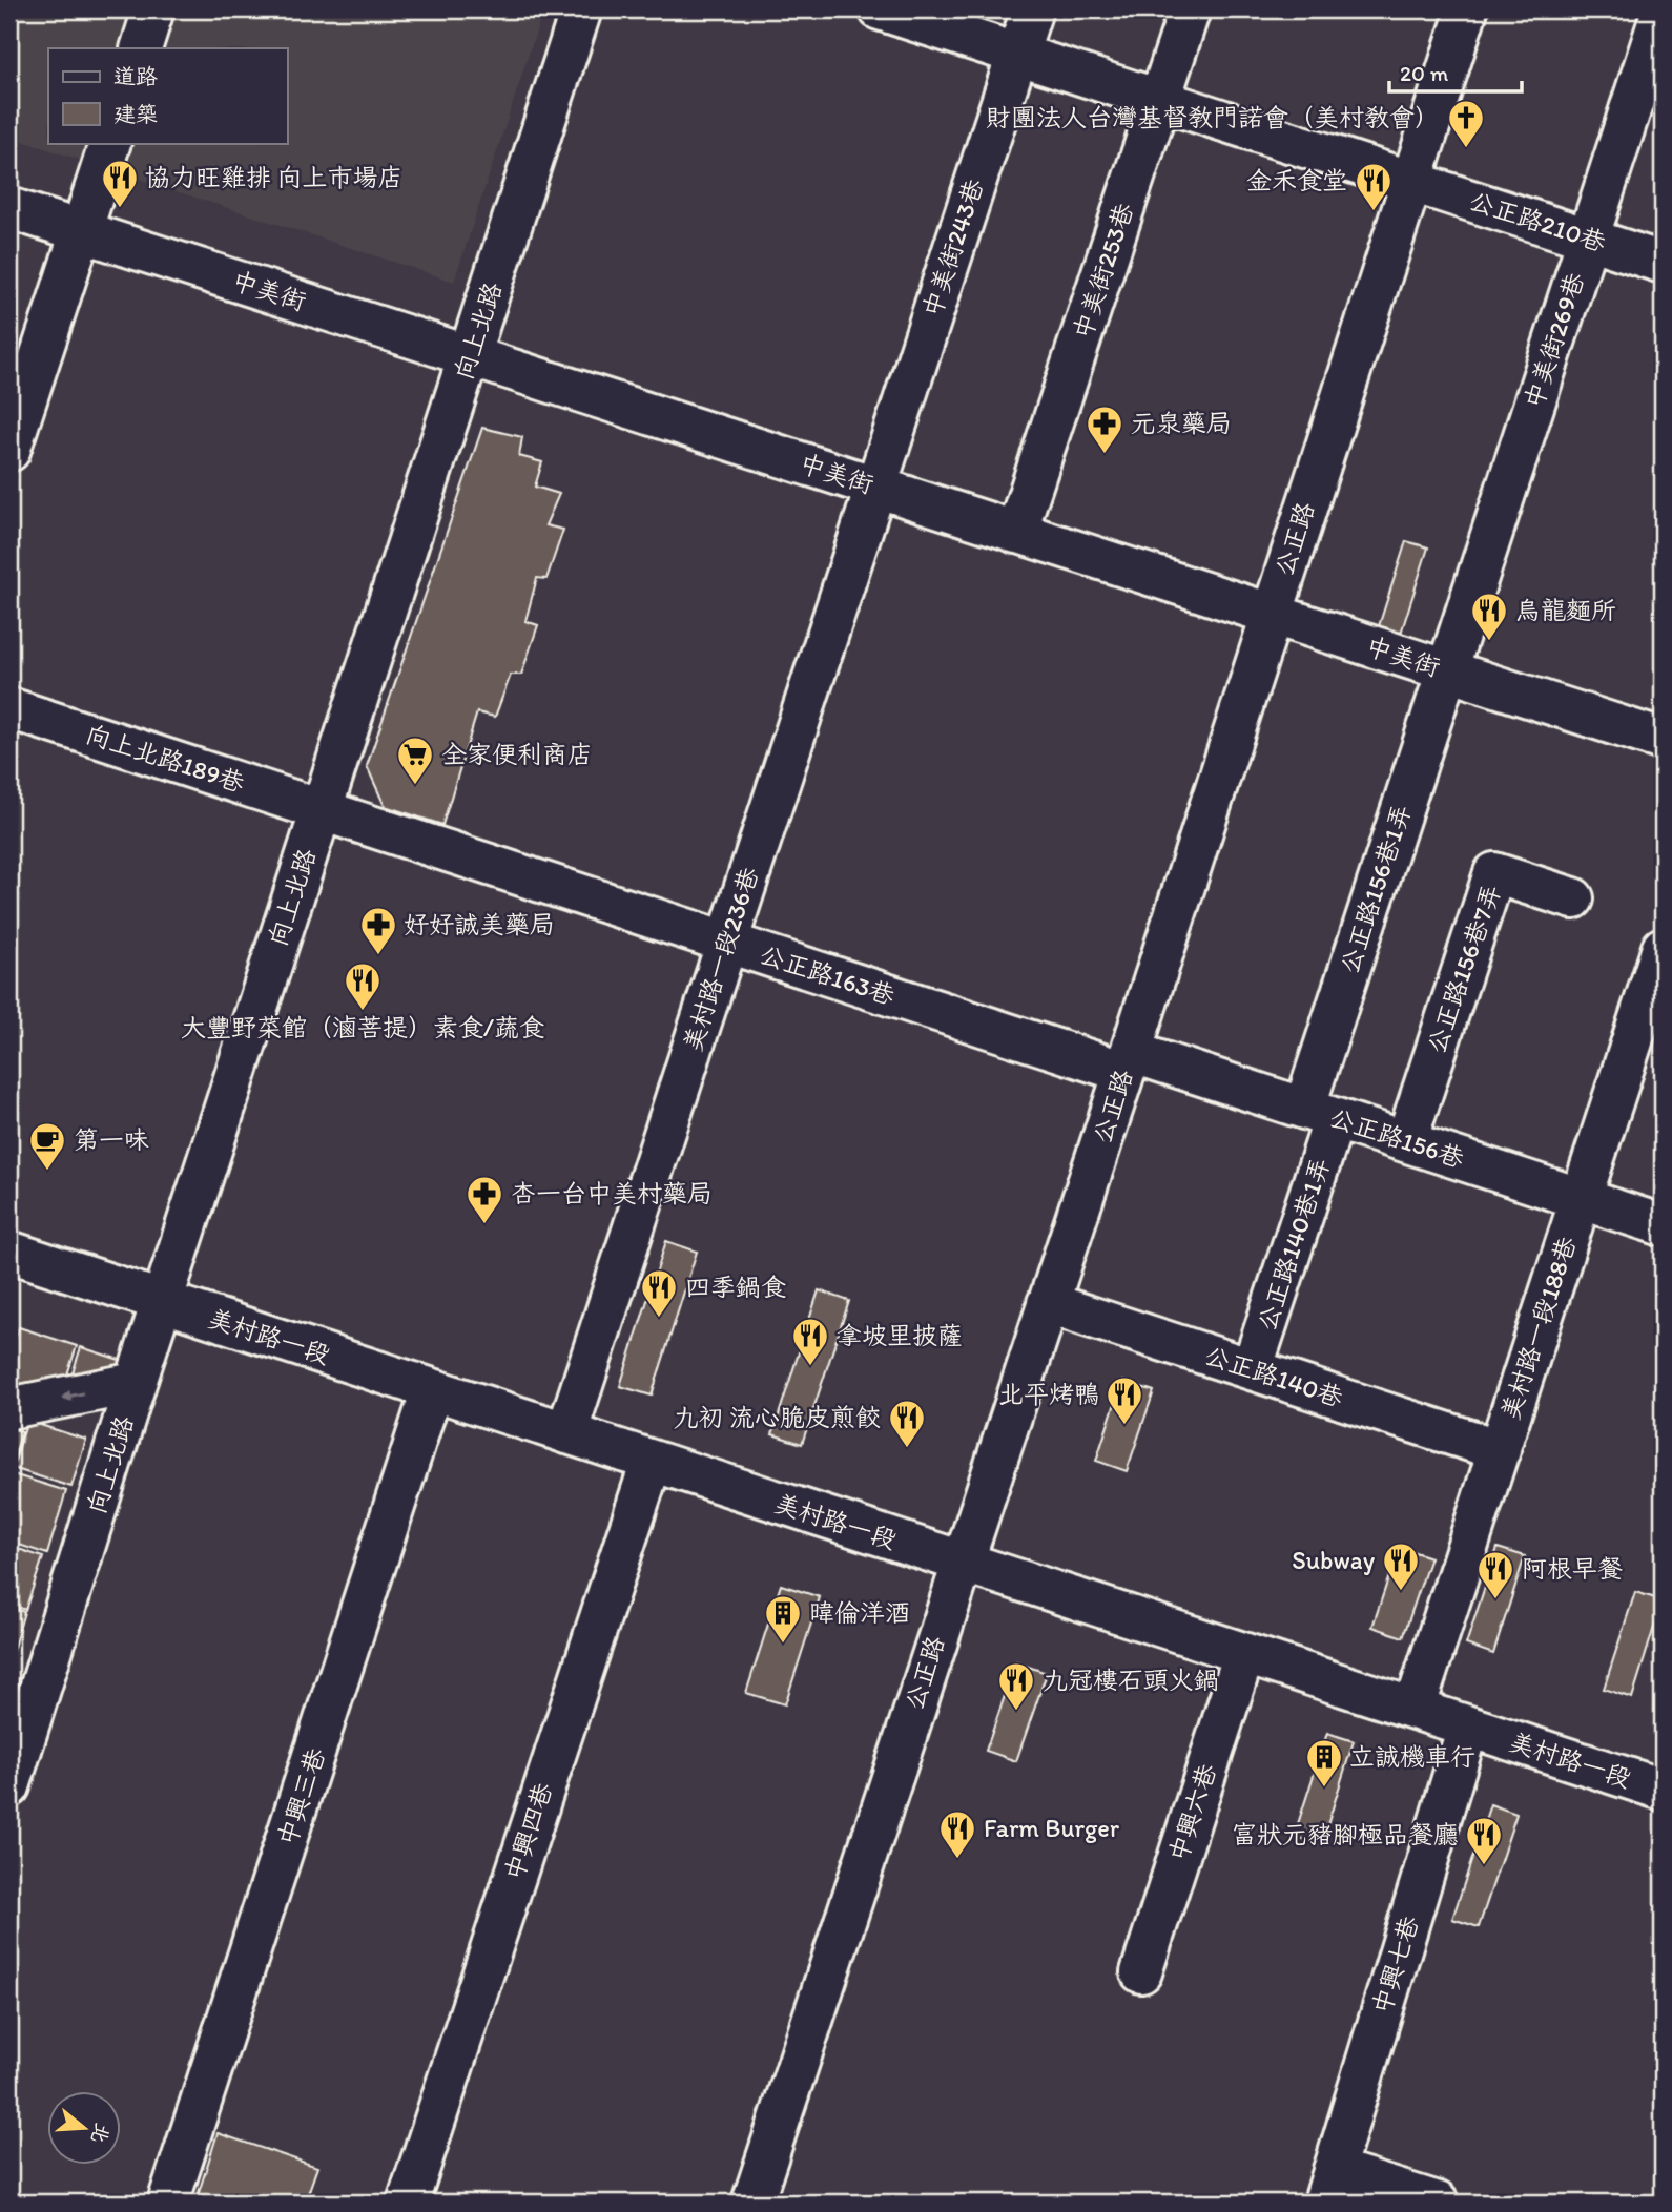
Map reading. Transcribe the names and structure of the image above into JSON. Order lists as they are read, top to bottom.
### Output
{
  "streets": {
    "street": [
      "公正路210巷",
      "中美街243巷",
      "中美街253巷",
      "中美街",
      "向上北路",
      "中美街269巷",
      "公正路",
      "向上北路189巷",
      "公正路156巷1弄",
      "美村路一段236巷",
      "公正路156巷7弄",
      "公正路163巷",
      "公正路156巷",
      "公正路140巷1弄",
      "美村路一段188巷",
      "美村路一段",
      "公正路140巷",
      "中興三巷",
      "中興六巷",
      "中興四巷",
      "中興七巷"
    ]
  },
  "crossings": [
    ["公正路210巷", "中美街243巷"],
    ["公正路210巷", "中美街253巷"],
    ["公正路210巷", "中美街269巷"],
    ["公正路210巷", "公正路"],
    ["中美街243巷", "中美街"],
    ["中美街243巷", "美村路一段236巷"],
    ["中美街253巷", "中美街"],
    ["中美街", "向上北路"],
    ["中美街", "中美街269巷"],
    ["中美街", "公正路"],
    ["中美街", "公正路156巷1弄"],
    ["中美街", "美村路一段236巷"],
    ["向上北路", "向上北路189巷"],
    ["向上北路", "公正路163巷"],
    ["向上北路", "美村路一段"],
    ["中美街269巷", "公正路156巷1弄"],
    ["公正路", "公正路163巷"],
    ["公正路", "公正路156巷"],
    ["公正路", "美村路一段"],
    ["公正路", "公正路140巷"],
    ["向上北路189巷", "公正路163巷"],
    ["公正路156巷1弄", "公正路156巷"],
    ["公正路156巷1弄", "公正路140巷1弄"],
    ["美村路一段236巷", "公正路163巷"],
    ["美村路一段236巷", "美村路一段"],
    ["公正路156巷7弄", "公正路156巷"],
    ["公正路163巷", "公正路156巷"],
    ["公正路156巷", "公正路140巷1弄"],
    ["公正路156巷", "美村路一段188巷"],
    ["公正路140巷1弄", "公正路140巷"],
    ["美村路一段188巷", "美村路一段"],
    ["美村路一段188巷", "公正路140巷"],
    ["美村路一段", "中興三巷"],
    ["美村路一段", "中興六巷"],
    ["美村路一段", "中興四巷"],
    ["美村路一段", "中興七巷"]
  ],
  "places": {
    "church": ["財團法人台灣基督教門諾會（美村教會）"],
    "restaurant": [
      "協力旺雞排 向上市場店",
      "金禾食堂",
      "烏龍麵所",
      "大豐野菜館（滷菩提）素食/蔬食",
      "四季鍋食",
      "拿坡里披薩",
      "北平烤鴨",
      "九初 流心脆皮煎餃",
      "Subway",
      "阿根早餐",
      "九冠樓石頭火鍋",
      "Farm Burger",
      "富狀元豬腳極品餐廳"
    ],
    "pharmacy": ["元泉藥局", "好好誠美藥局", "杏一台中美村藥局"],
    "supermarket": ["全家便利商店"],
    "cafe": ["第一味"],
    "building": ["暐倫洋酒", "立誠機車行"]
  },
  "legend": ["道路", "建築"],
  "scale_bar": "20 m",
  "north": "right"
}
